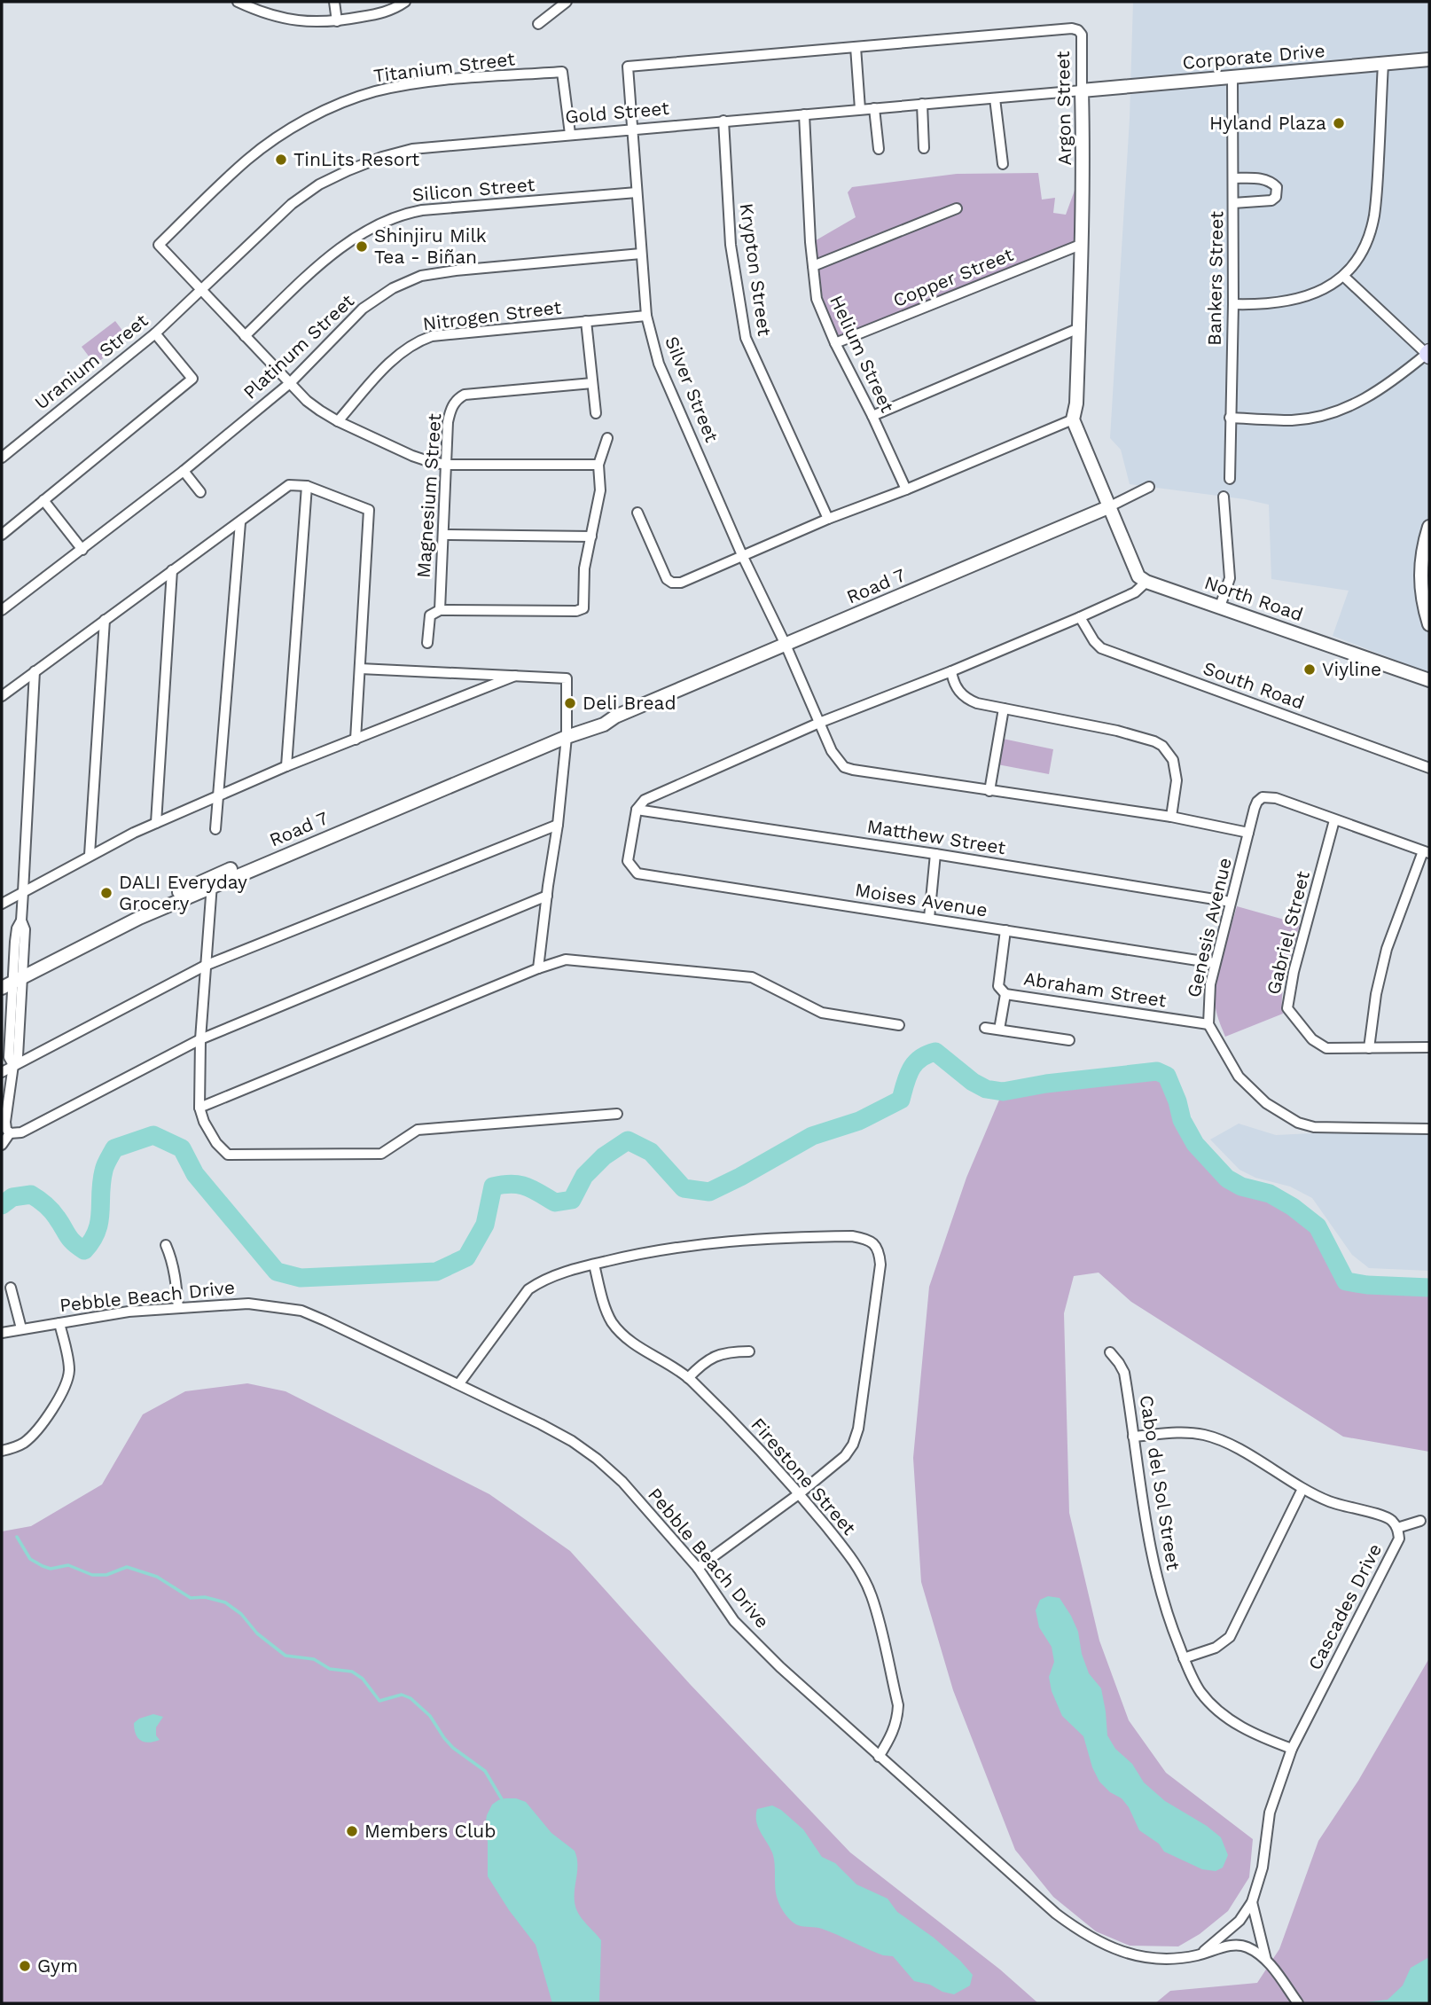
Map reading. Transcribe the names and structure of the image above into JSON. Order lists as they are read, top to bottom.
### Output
{
  "streets": {
    "street": [
      "Corporate Drive",
      "Titanium Street",
      "Argon Street",
      "Gold Street",
      "Silicon Street",
      "Krypton Street",
      "Copper Street",
      "Bankers Street",
      "Nitrogen Street",
      "Platinum Street",
      "Helium Street",
      "Uranium Street",
      "Silver Street",
      "Magnesium Street",
      "Road 7",
      "North Road",
      "South Road",
      "Matthew Street",
      "Moises Avenue",
      "Genesis Avenue",
      "Gabriel Street",
      "Abraham Street",
      "Pebble Beach Drive",
      "Firestone Street",
      "Cabo del Sol Street",
      "Cascades Drive"
    ]
  },
  "crossings": [
    ["Corporate Drive", "Argon Street"],
    ["Corporate Drive", "Gold Street"],
    ["Corporate Drive", "Bankers Street"],
    ["Titanium Street", "Gold Street"],
    ["Titanium Street", "Uranium Street"],
    ["Argon Street", "Gold Street"],
    ["Argon Street", "Copper Street"],
    ["Argon Street", "Silver Street"],
    ["Argon Street", "Road 7"],
    ["Gold Street", "Krypton Street"],
    ["Gold Street", "Helium Street"],
    ["Gold Street", "Uranium Street"],
    ["Gold Street", "Silver Street"],
    ["Silicon Street", "Silver Street"],
    ["Copper Street", "Helium Street"],
    ["Nitrogen Street", "Silver Street"],
    ["Platinum Street", "Silver Street"],
    ["Silver Street", "Road 7"],
    ["Matthew Street", "Moises Avenue"],
    ["Matthew Street", "Genesis Avenue"],
    ["Moises Avenue", "Genesis Avenue"],
    ["Moises Avenue", "Abraham Street"],
    ["Genesis Avenue", "Gabriel Street"],
    ["Genesis Avenue", "Abraham Street"],
    ["Pebble Beach Drive", "Firestone Street"],
    ["Cabo del Sol Street", "Cascades Drive"]
  ],
  "places": [
    "Hyland Plaza",
    "TinLits Resort",
    "Shinjiru Milk Tea - Biñan",
    "Viyline",
    "Deli Bread",
    "DALI Everyday Grocery",
    "Members Club",
    "Gym"
  ]
}
